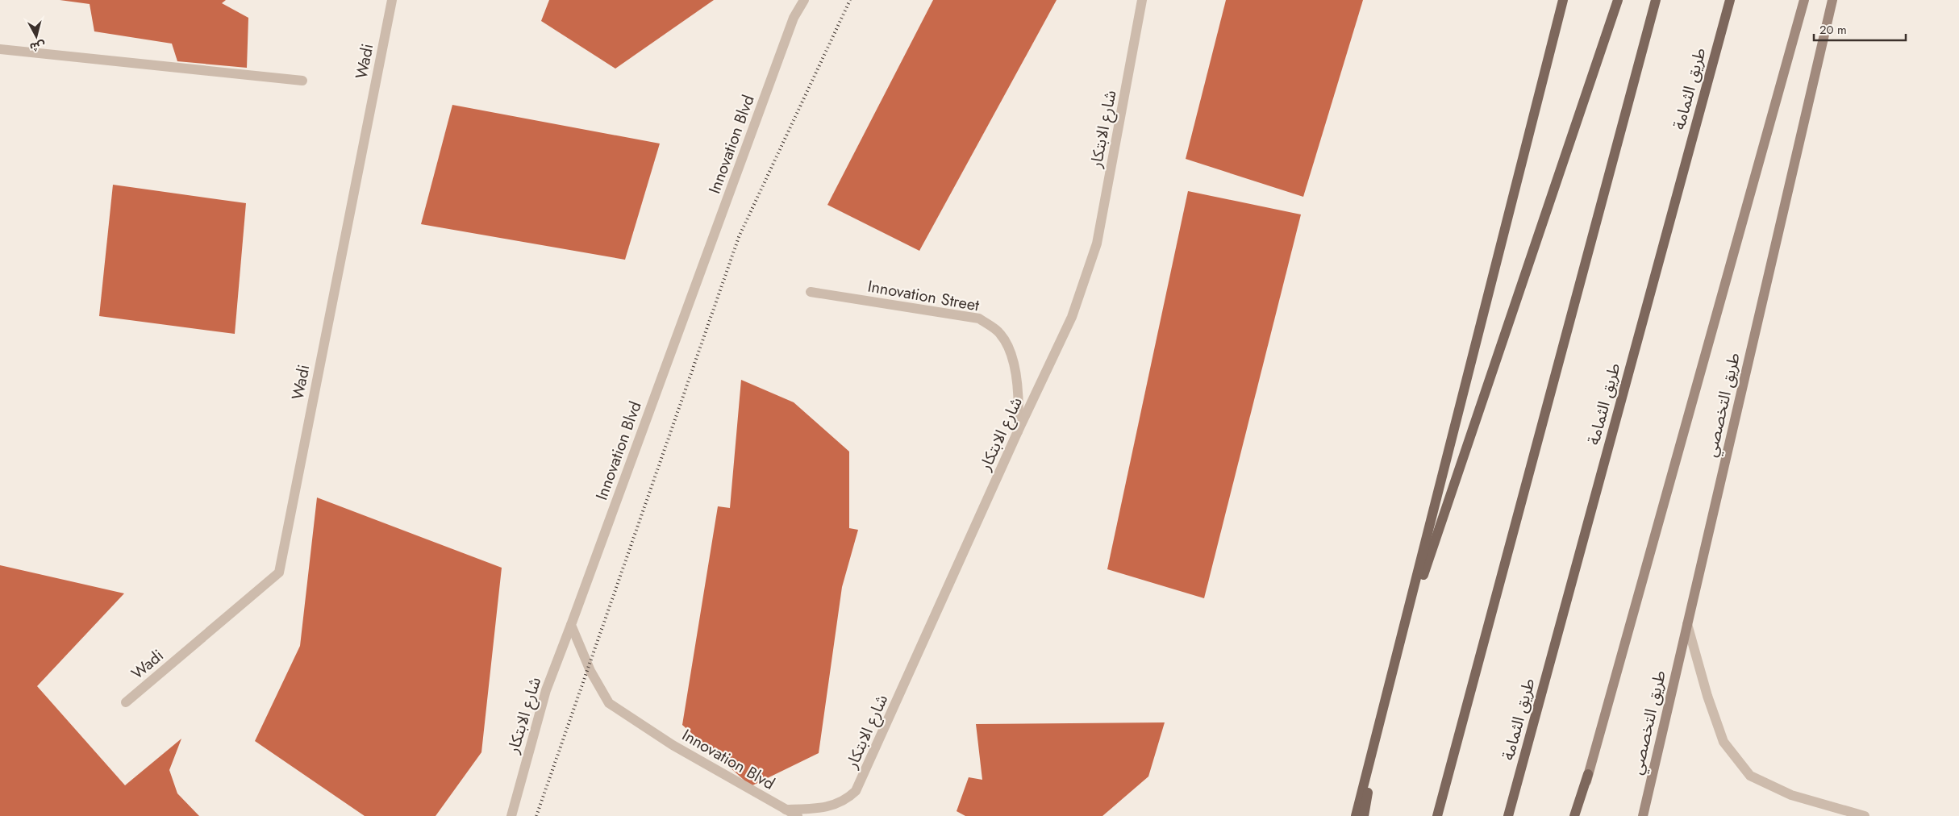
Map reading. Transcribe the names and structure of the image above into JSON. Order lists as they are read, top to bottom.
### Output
{
  "streets": {
    "main road": ["طريق الثمامة", "طريق التخصصي"],
    "street": [
      "Wadi",
      "شارع الابتكار",
      "Innovation Blvd",
      "Innovation Street"
    ]
  },
  "crossings": [
    ["شارع الابتكار", "Innovation Blvd"],
    ["شارع الابتكار", "Innovation Street"]
  ],
  "scale_bar": "20 m",
  "north": "bottom"
}
